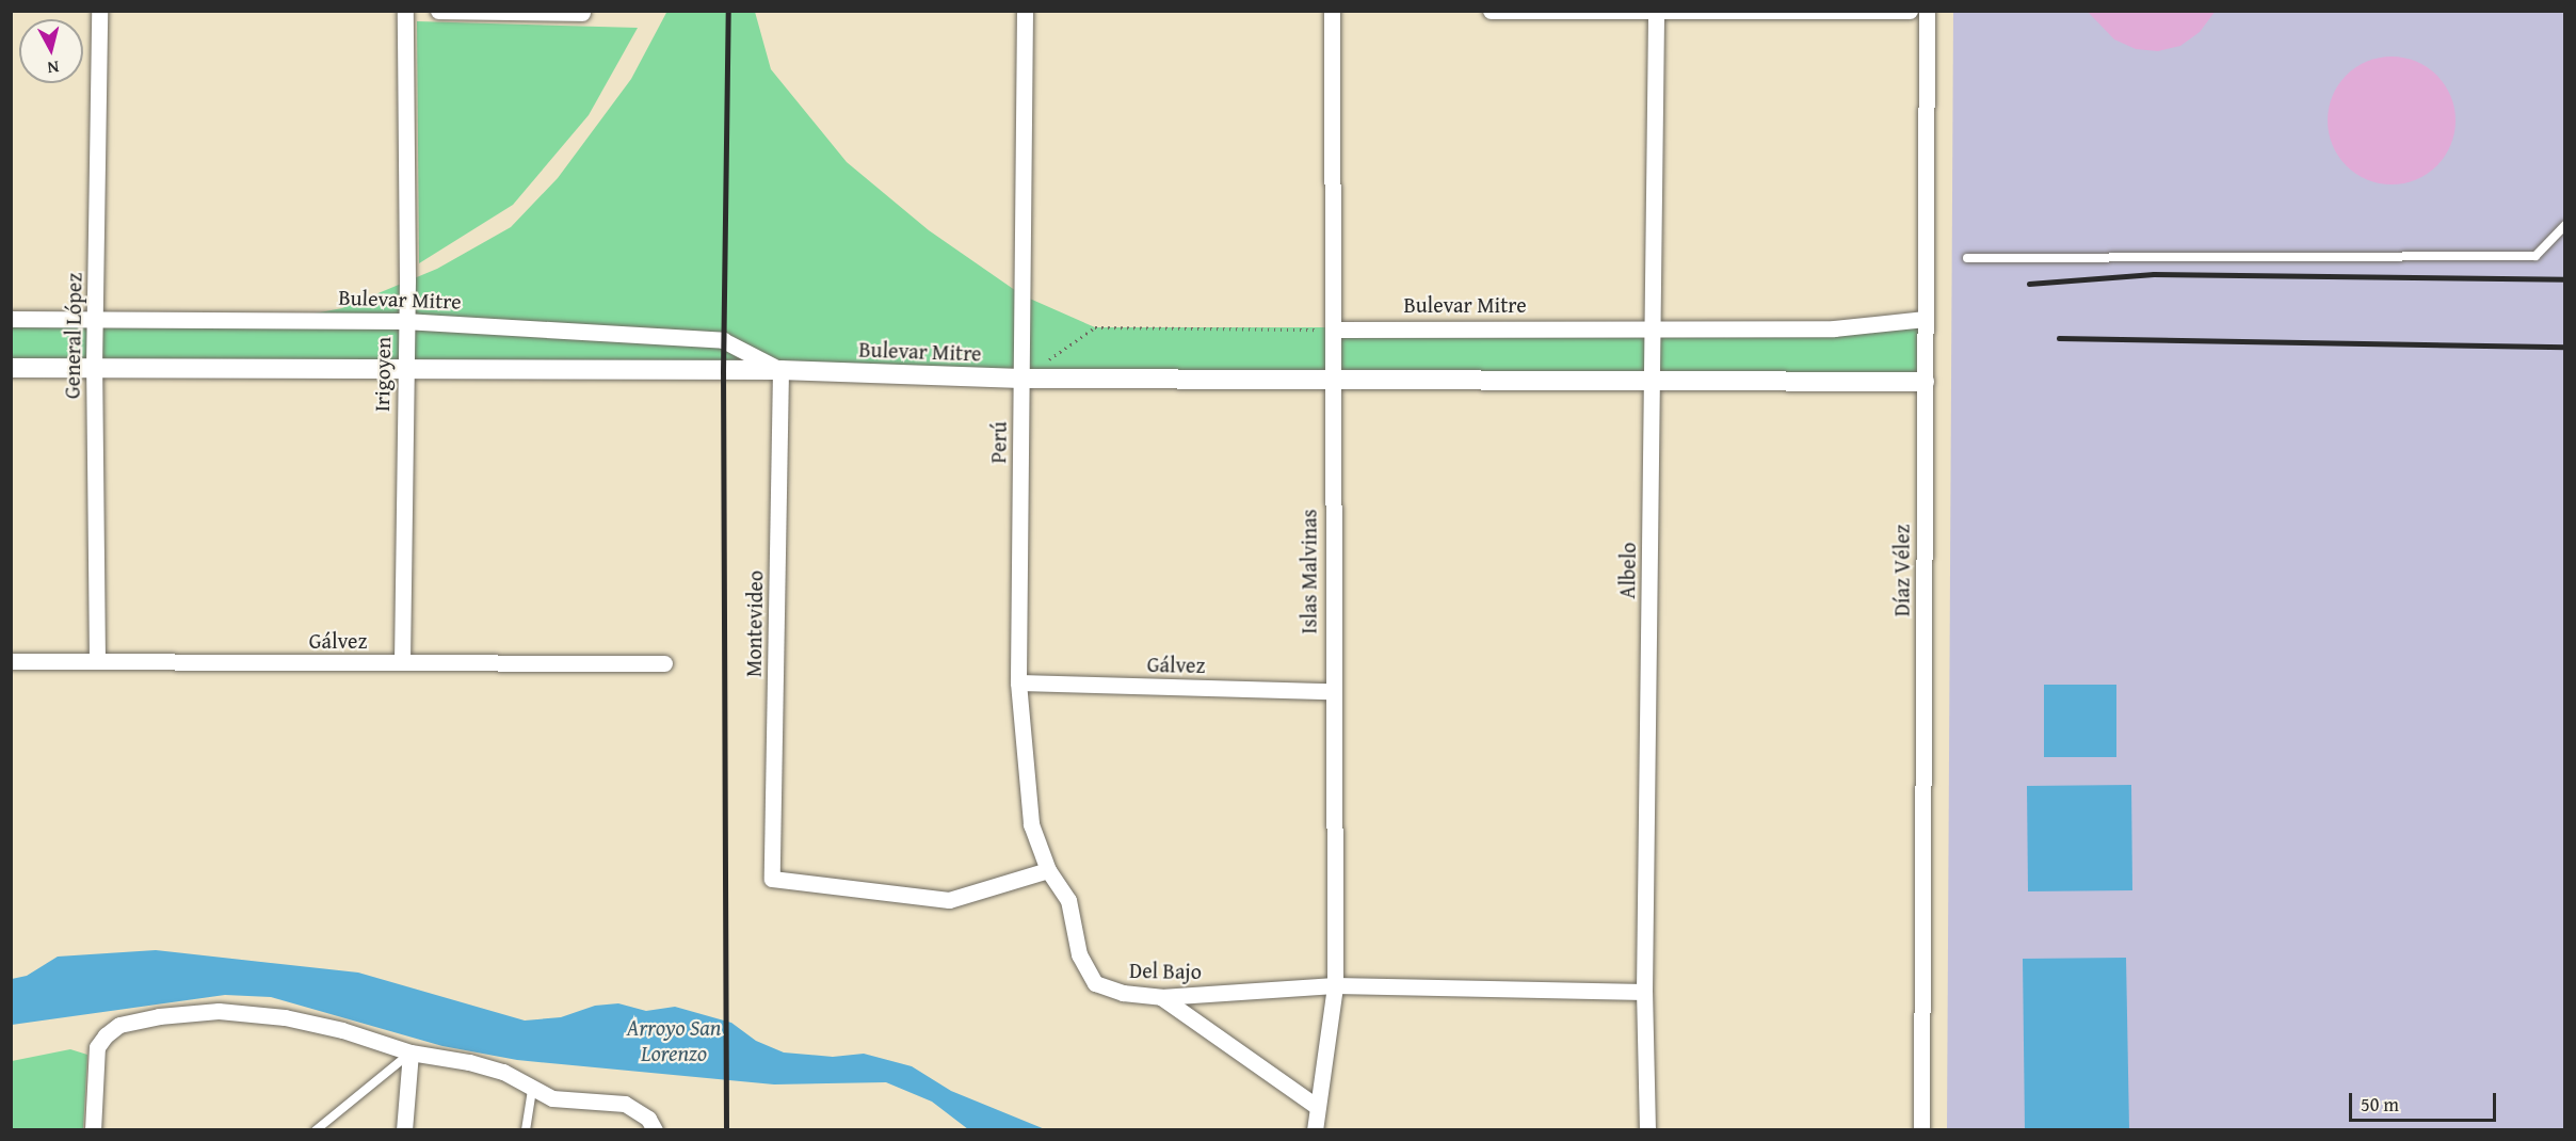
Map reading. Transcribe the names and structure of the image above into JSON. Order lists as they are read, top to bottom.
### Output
{
  "streets": {
    "street": [
      "Bulevar Mitre",
      "General López",
      "Irigoyen",
      "Perú",
      "Albelo",
      "Díaz Vélez",
      "Islas Malvinas",
      "Montevideo",
      "Gálvez",
      "Del Bajo"
    ]
  },
  "crossings": [
    ["Bulevar Mitre", "General López"],
    ["Bulevar Mitre", "Irigoyen"],
    ["Bulevar Mitre", "Perú"],
    ["Bulevar Mitre", "Albelo"],
    ["Bulevar Mitre", "Díaz Vélez"],
    ["Bulevar Mitre", "Islas Malvinas"],
    ["Bulevar Mitre", "Montevideo"],
    ["General López", "Gálvez"],
    ["Irigoyen", "Gálvez"],
    ["Perú", "Montevideo"],
    ["Perú", "Gálvez"],
    ["Perú", "Del Bajo"],
    ["Albelo", "Del Bajo"],
    ["Islas Malvinas", "Gálvez"],
    ["Islas Malvinas", "Del Bajo"],
    ["Montevideo", "Del Bajo"]
  ],
  "water": ["Arroyo San Lorenzo"],
  "scale_bar": "50 m",
  "north": "bottom"
}
